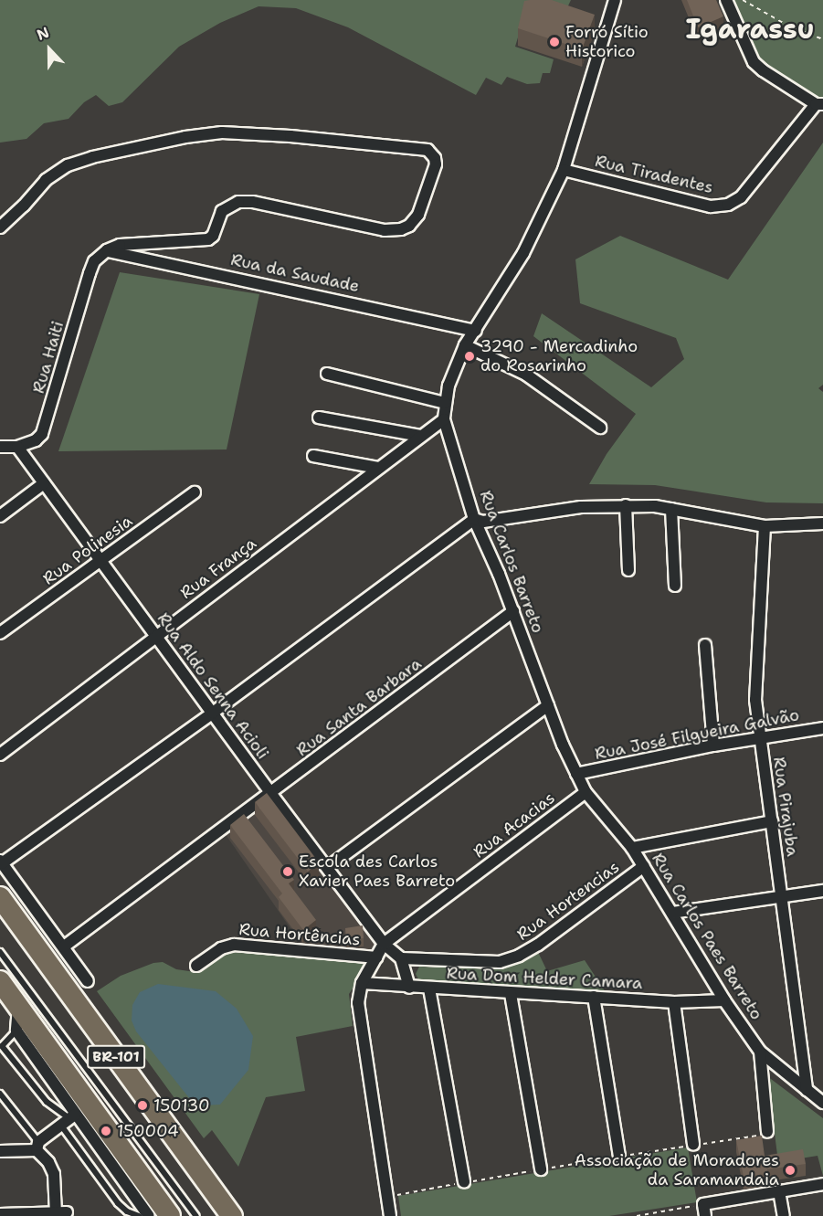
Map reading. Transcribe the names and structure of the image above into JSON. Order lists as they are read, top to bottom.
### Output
{
  "streets": {
    "highway": ["BR-101"],
    "street": [
      "Rua Tiradentes",
      "Rua da Saudade",
      "Rua Haiti",
      "Rua Polinesia",
      "Rua Carlos Barreto",
      "Rua França",
      "Rua Aldo Senna Acioli",
      "Rua Santa Barbara",
      "Rua José Filgueira Galvão",
      "Rua Pirajuba",
      "Rua Acacias",
      "Rua Hortencias",
      "Rua Hortências",
      "Rua Carlos Paes Barreto",
      "Rua Dom Helder Camara"
    ]
  },
  "crossings": [
    ["Rua Tiradentes", "Rua Carlos Barreto"],
    ["Rua da Saudade", "Rua Haiti"],
    ["Rua da Saudade", "Rua Carlos Barreto"],
    ["Rua Haiti", "Rua Aldo Senna Acioli"],
    ["Rua Polinesia", "Rua Aldo Senna Acioli"],
    ["Rua Carlos Barreto", "Rua França"],
    ["Rua Carlos Barreto", "Rua Santa Barbara"],
    ["Rua Carlos Barreto", "Rua José Filgueira Galvão"],
    ["Rua Carlos Barreto", "Rua Carlos Paes Barreto"],
    ["Rua França", "Rua Aldo Senna Acioli"],
    ["Rua Aldo Senna Acioli", "Rua Santa Barbara"],
    ["Rua Aldo Senna Acioli", "Rua Acacias"],
    ["Rua José Filgueira Galvão", "Rua Pirajuba"],
    ["Rua José Filgueira Galvão", "Rua Carlos Paes Barreto"],
    ["Rua Pirajuba", "Rua Carlos Paes Barreto"],
    ["Rua Acacias", "Rua Carlos Paes Barreto"],
    ["Rua Hortencias", "Rua Carlos Paes Barreto"],
    ["Rua Carlos Paes Barreto", "Rua Dom Helder Camara"]
  ],
  "districts": ["Igarassu"],
  "places": [
    "Forró Sítio Historico",
    "3290 - Mercadinho do Rosarinho",
    "Escola des Carlos Xavier Paes Barreto",
    "150130",
    "150004",
    "Associação de Moradores da Saramandaia"
  ],
  "north": "top"
}
